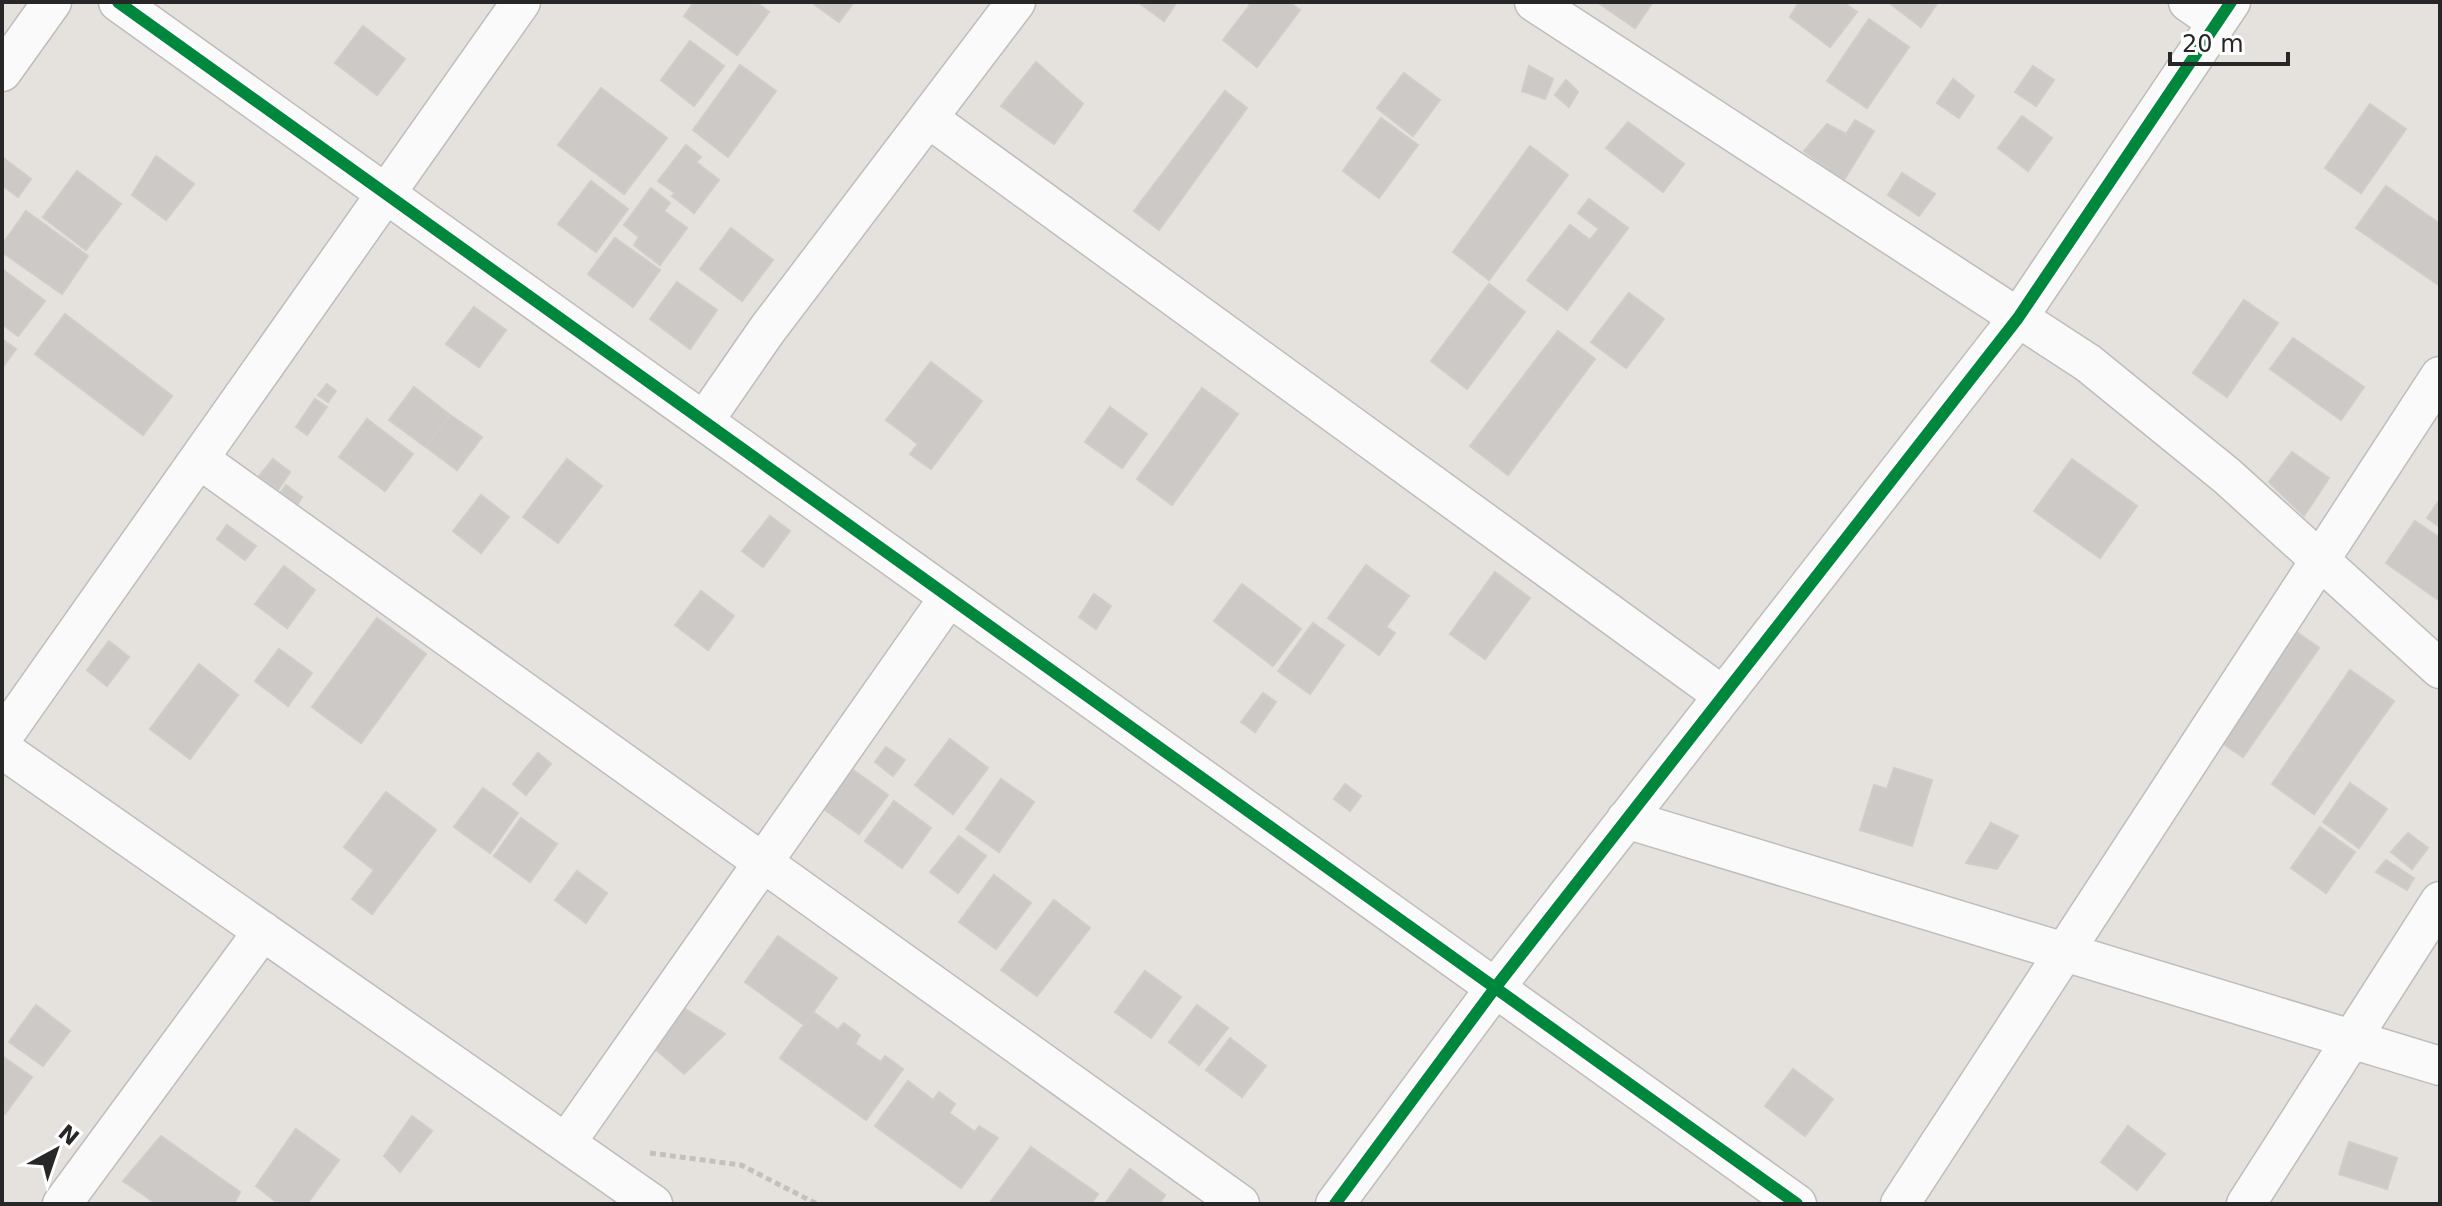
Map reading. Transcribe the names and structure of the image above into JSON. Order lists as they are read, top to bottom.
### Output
{
  "scale_bar": "20 m",
  "north": "top right"
}
